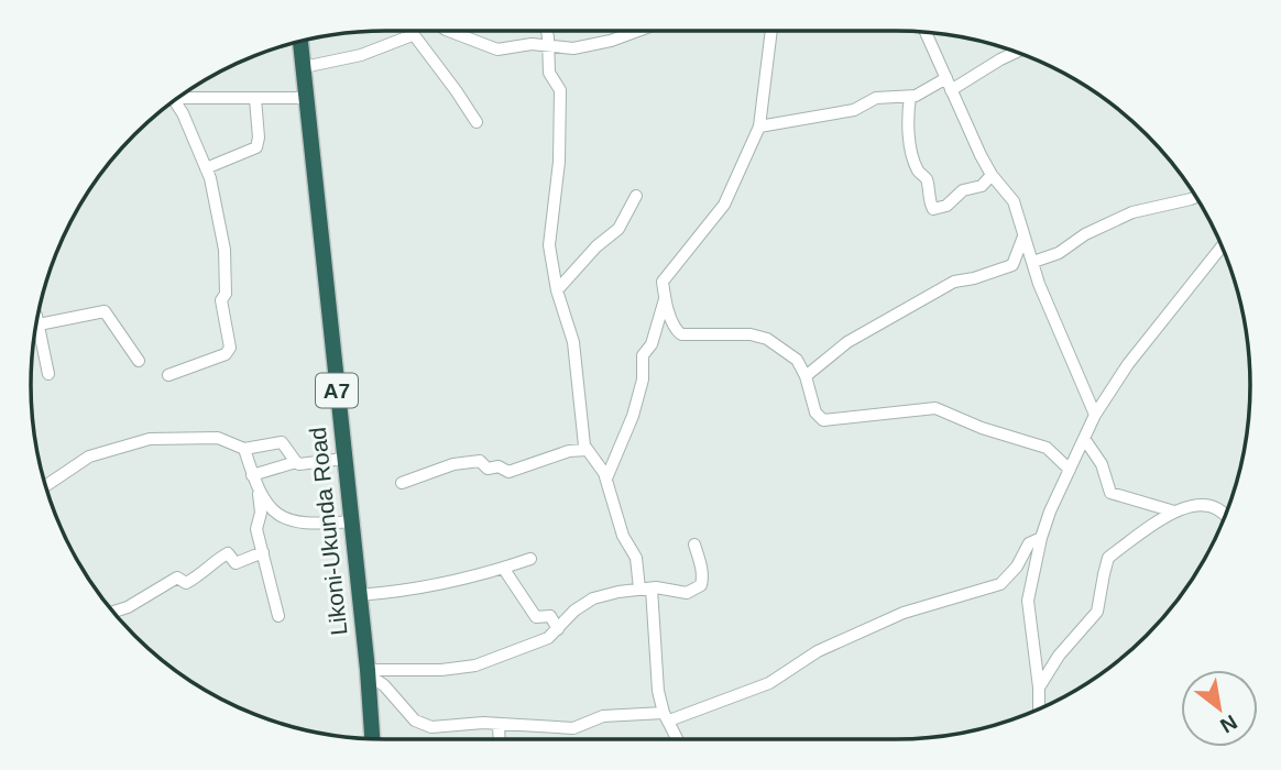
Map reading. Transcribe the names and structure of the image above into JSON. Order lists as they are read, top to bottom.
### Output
{
  "streets": {
    "highway": ["A7", "Likoni-Ukunda Road"]
  },
  "north": "bottom right"
}
